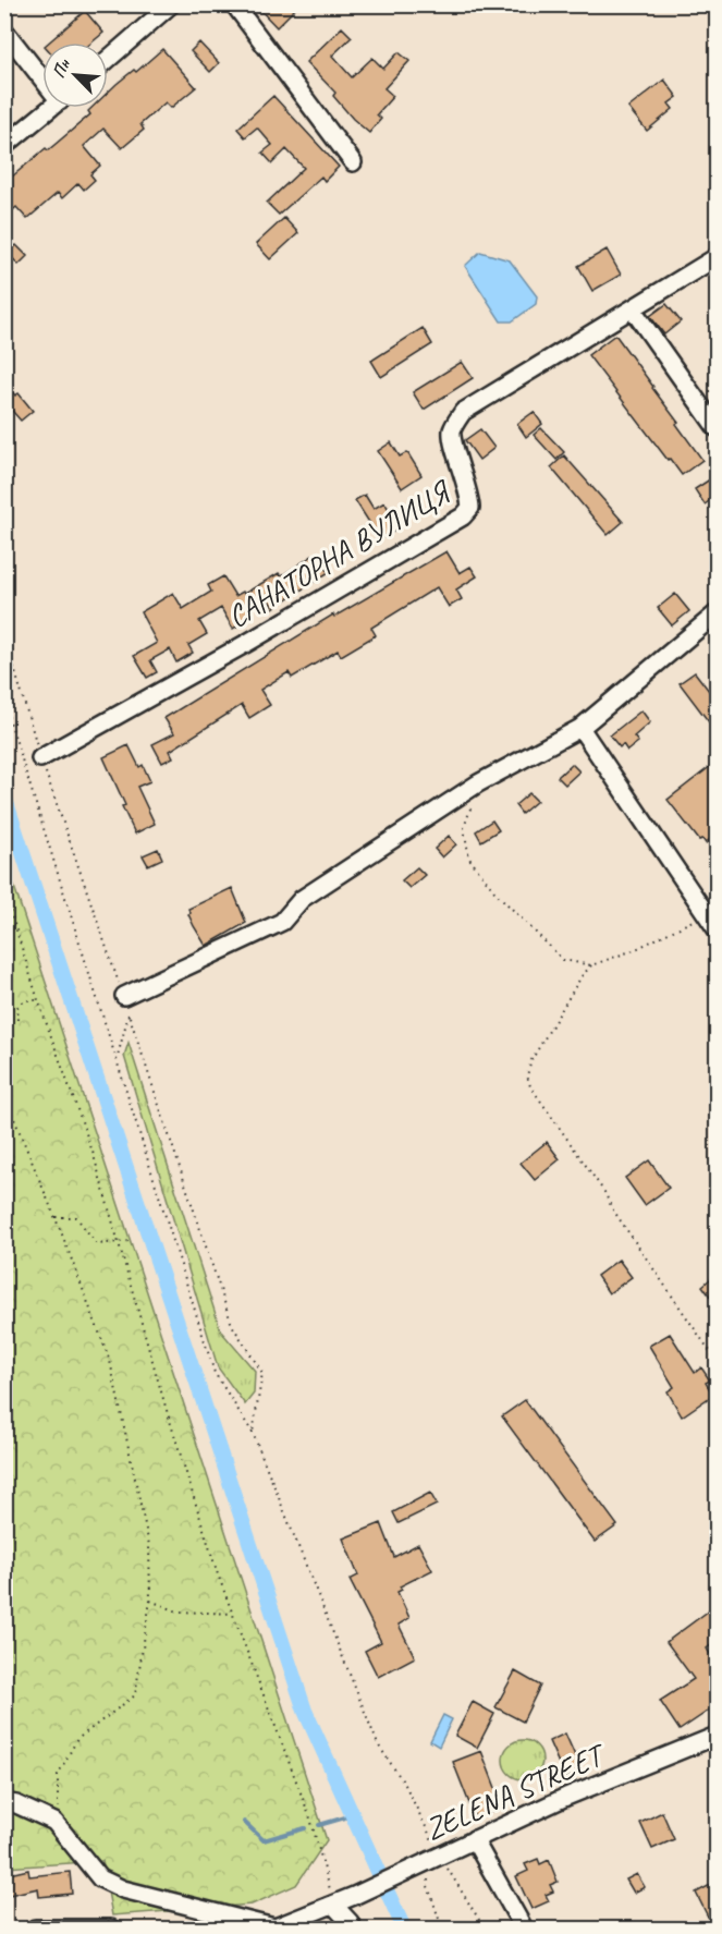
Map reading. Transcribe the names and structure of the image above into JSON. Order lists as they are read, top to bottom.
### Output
{
  "streets": {
    "street": ["САНАТОРНА ВУЛИЦЯ", "ZELENA STREET"]
  },
  "north": "top left"
}
